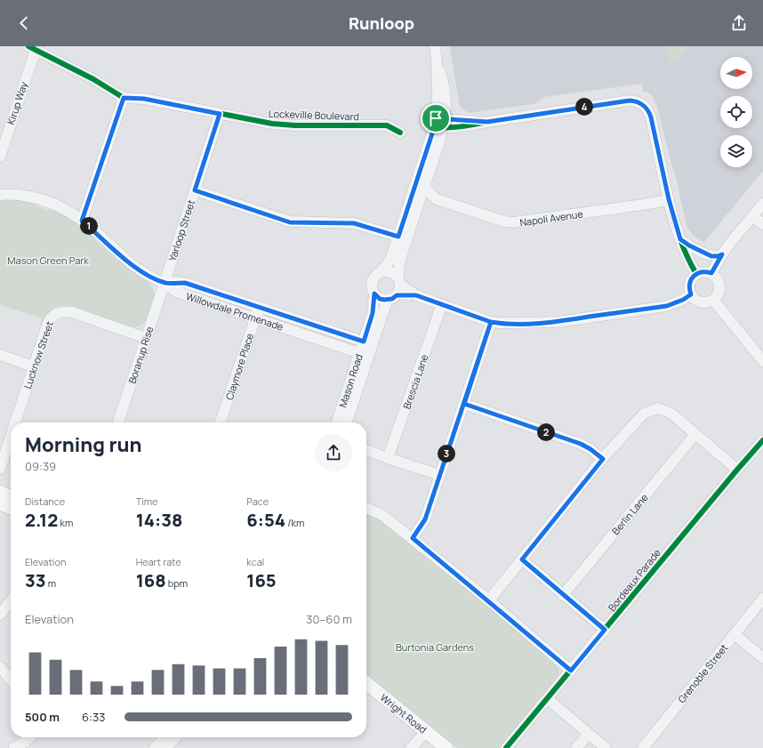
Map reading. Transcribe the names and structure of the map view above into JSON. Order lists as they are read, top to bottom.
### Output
{
  "streets": {
    "main road": ["Wright Road"],
    "street": [
      "Kirup Way",
      "Lockeville Boulevard",
      "Napoli Avenue",
      "Yarloop Street",
      "Willowdale Promenade",
      "Lucknow Street",
      "Boranup Rise",
      "Claymore Place",
      "Mason Road",
      "Brescia Lane",
      "Berlin Lane",
      "Bordeaux Parade",
      "Grenoble Street"
    ]
  },
  "crossings": [
    ["Kirup Way", "Lockeville Boulevard"],
    ["Lockeville Boulevard", "Yarloop Street"],
    ["Yarloop Street", "Willowdale Promenade"],
    ["Yarloop Street", "Boranup Rise"],
    ["Willowdale Promenade", "Boranup Rise"],
    ["Willowdale Promenade", "Claymore Place"],
    ["Willowdale Promenade", "Mason Road"],
    ["Lucknow Street", "Boranup Rise"]
  ],
  "parks": ["Mason Green Park", "Burtonia Gardens"],
  "north": "right",
  "page": {
    "header": "Runloop",
    "pins": [
      "4",
      "1",
      "2",
      "3"
    ],
    "heading": ["Morning run", "09:39"],
    "stats": [
      ["Distance", "2.12 km"],
      ["Time", "14:38"],
      ["Pace", "6:54 /km"],
      ["Elevation", "33 m"],
      ["Heart rate", "168 bpm"],
      ["kcal", "165"]
    ],
    "chart": ["Elevation", "30–60 m"],
    "list": [
      {
        "name": "500 m",
        "note": "6:33"
      }
    ]
  }
}
